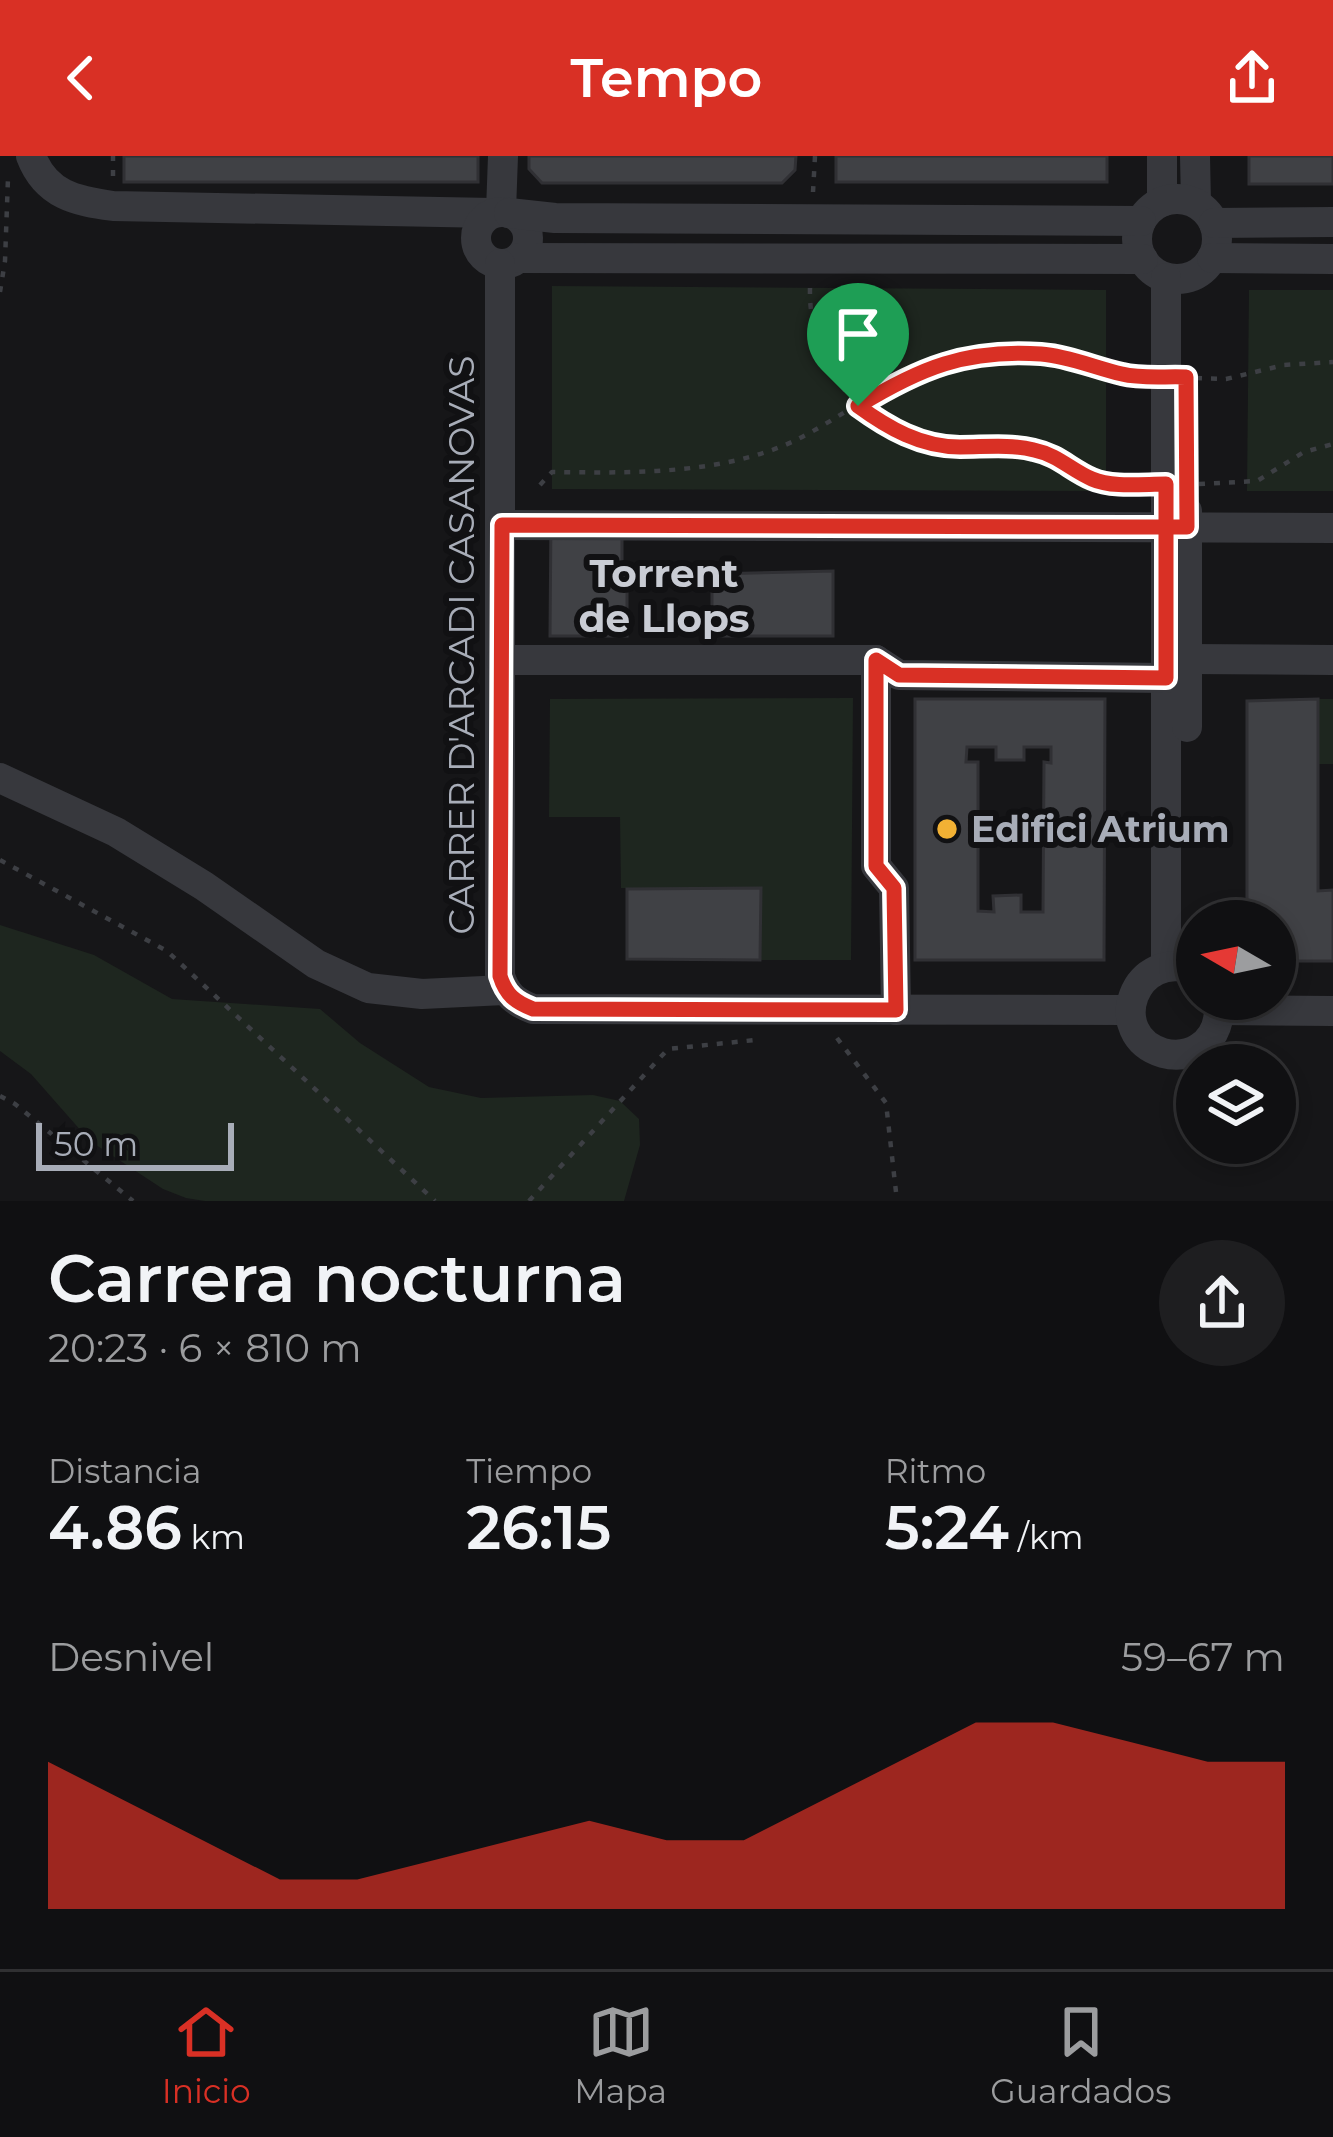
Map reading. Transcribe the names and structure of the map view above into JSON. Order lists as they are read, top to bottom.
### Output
{
  "streets": {
    "street": ["CARRER D'ARCADI CASANOVAS"]
  },
  "districts": ["Torrent de Llops"],
  "places": ["Edifici Atrium"],
  "scale_bar": "50 m",
  "north": "left",
  "page": {
    "header": "Tempo",
    "scale": "50 m",
    "heading": ["Carrera nocturna", "20:23 · 6 × 810 m"],
    "stats": [
      ["Distancia", "4.86 km"],
      ["Tiempo", "26:15"],
      ["Ritmo", "5:24 /km"]
    ],
    "chart": ["Desnivel", "59–67 m"],
    "tabs": ["Inicio", "Mapa", "Guardados"]
  }
}
